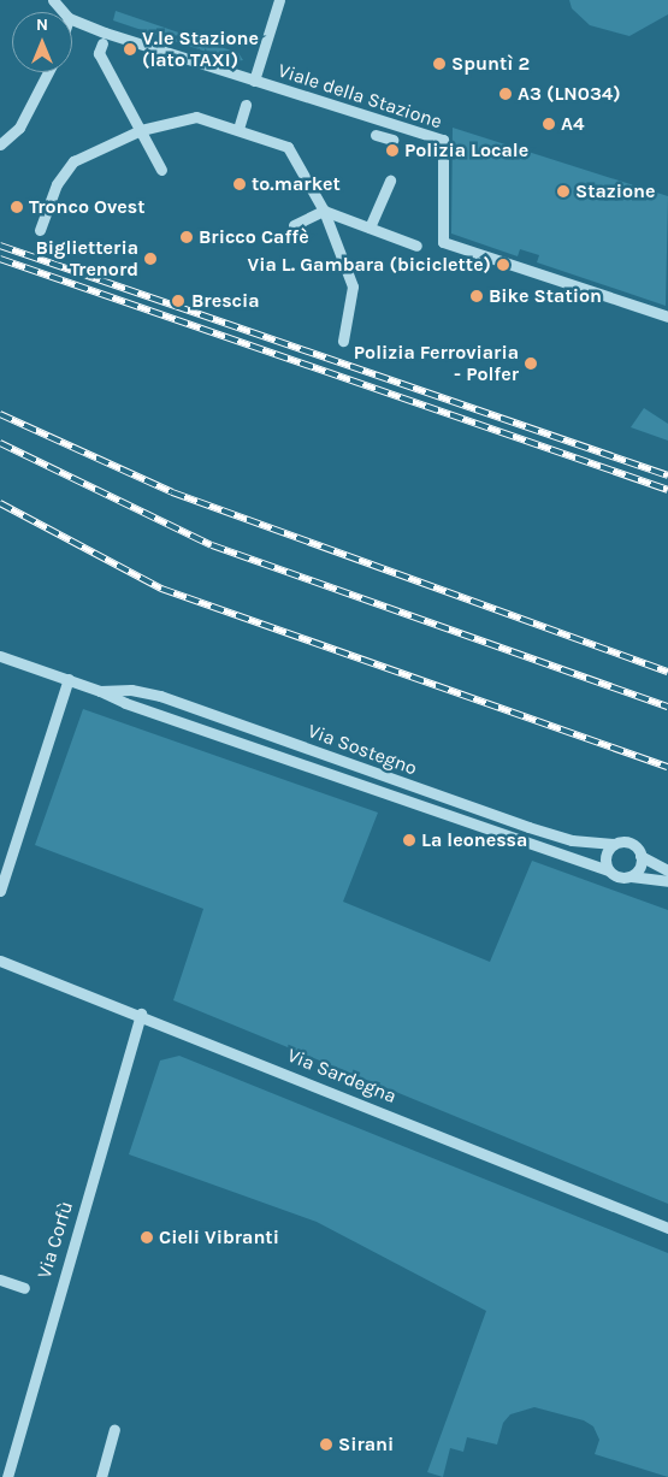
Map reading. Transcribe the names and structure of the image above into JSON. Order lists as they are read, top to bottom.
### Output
{
  "streets": {
    "street": [
      "Viale della Stazione",
      "Via Sostegno",
      "Via Sardegna",
      "Via Corfù"
    ]
  },
  "crossings": [
    ["Via Sardegna", "Via Corfù"]
  ],
  "places": [
    "V.le Stazione (lato TAXI)",
    "Spuntì 2",
    "A3 (LN034)",
    "A4",
    "Polizia Locale",
    "to.market",
    "Stazione",
    "Tronco Ovest",
    "Bricco Caffè",
    "Biglietteria Trenord",
    "Via L. Gambara (biciclette)",
    "Bike Station",
    "Brescia",
    "Polizia Ferroviaria - Polfer",
    "La leonessa",
    "Cieli Vibranti",
    "Sirani"
  ],
  "north": "top"
}
